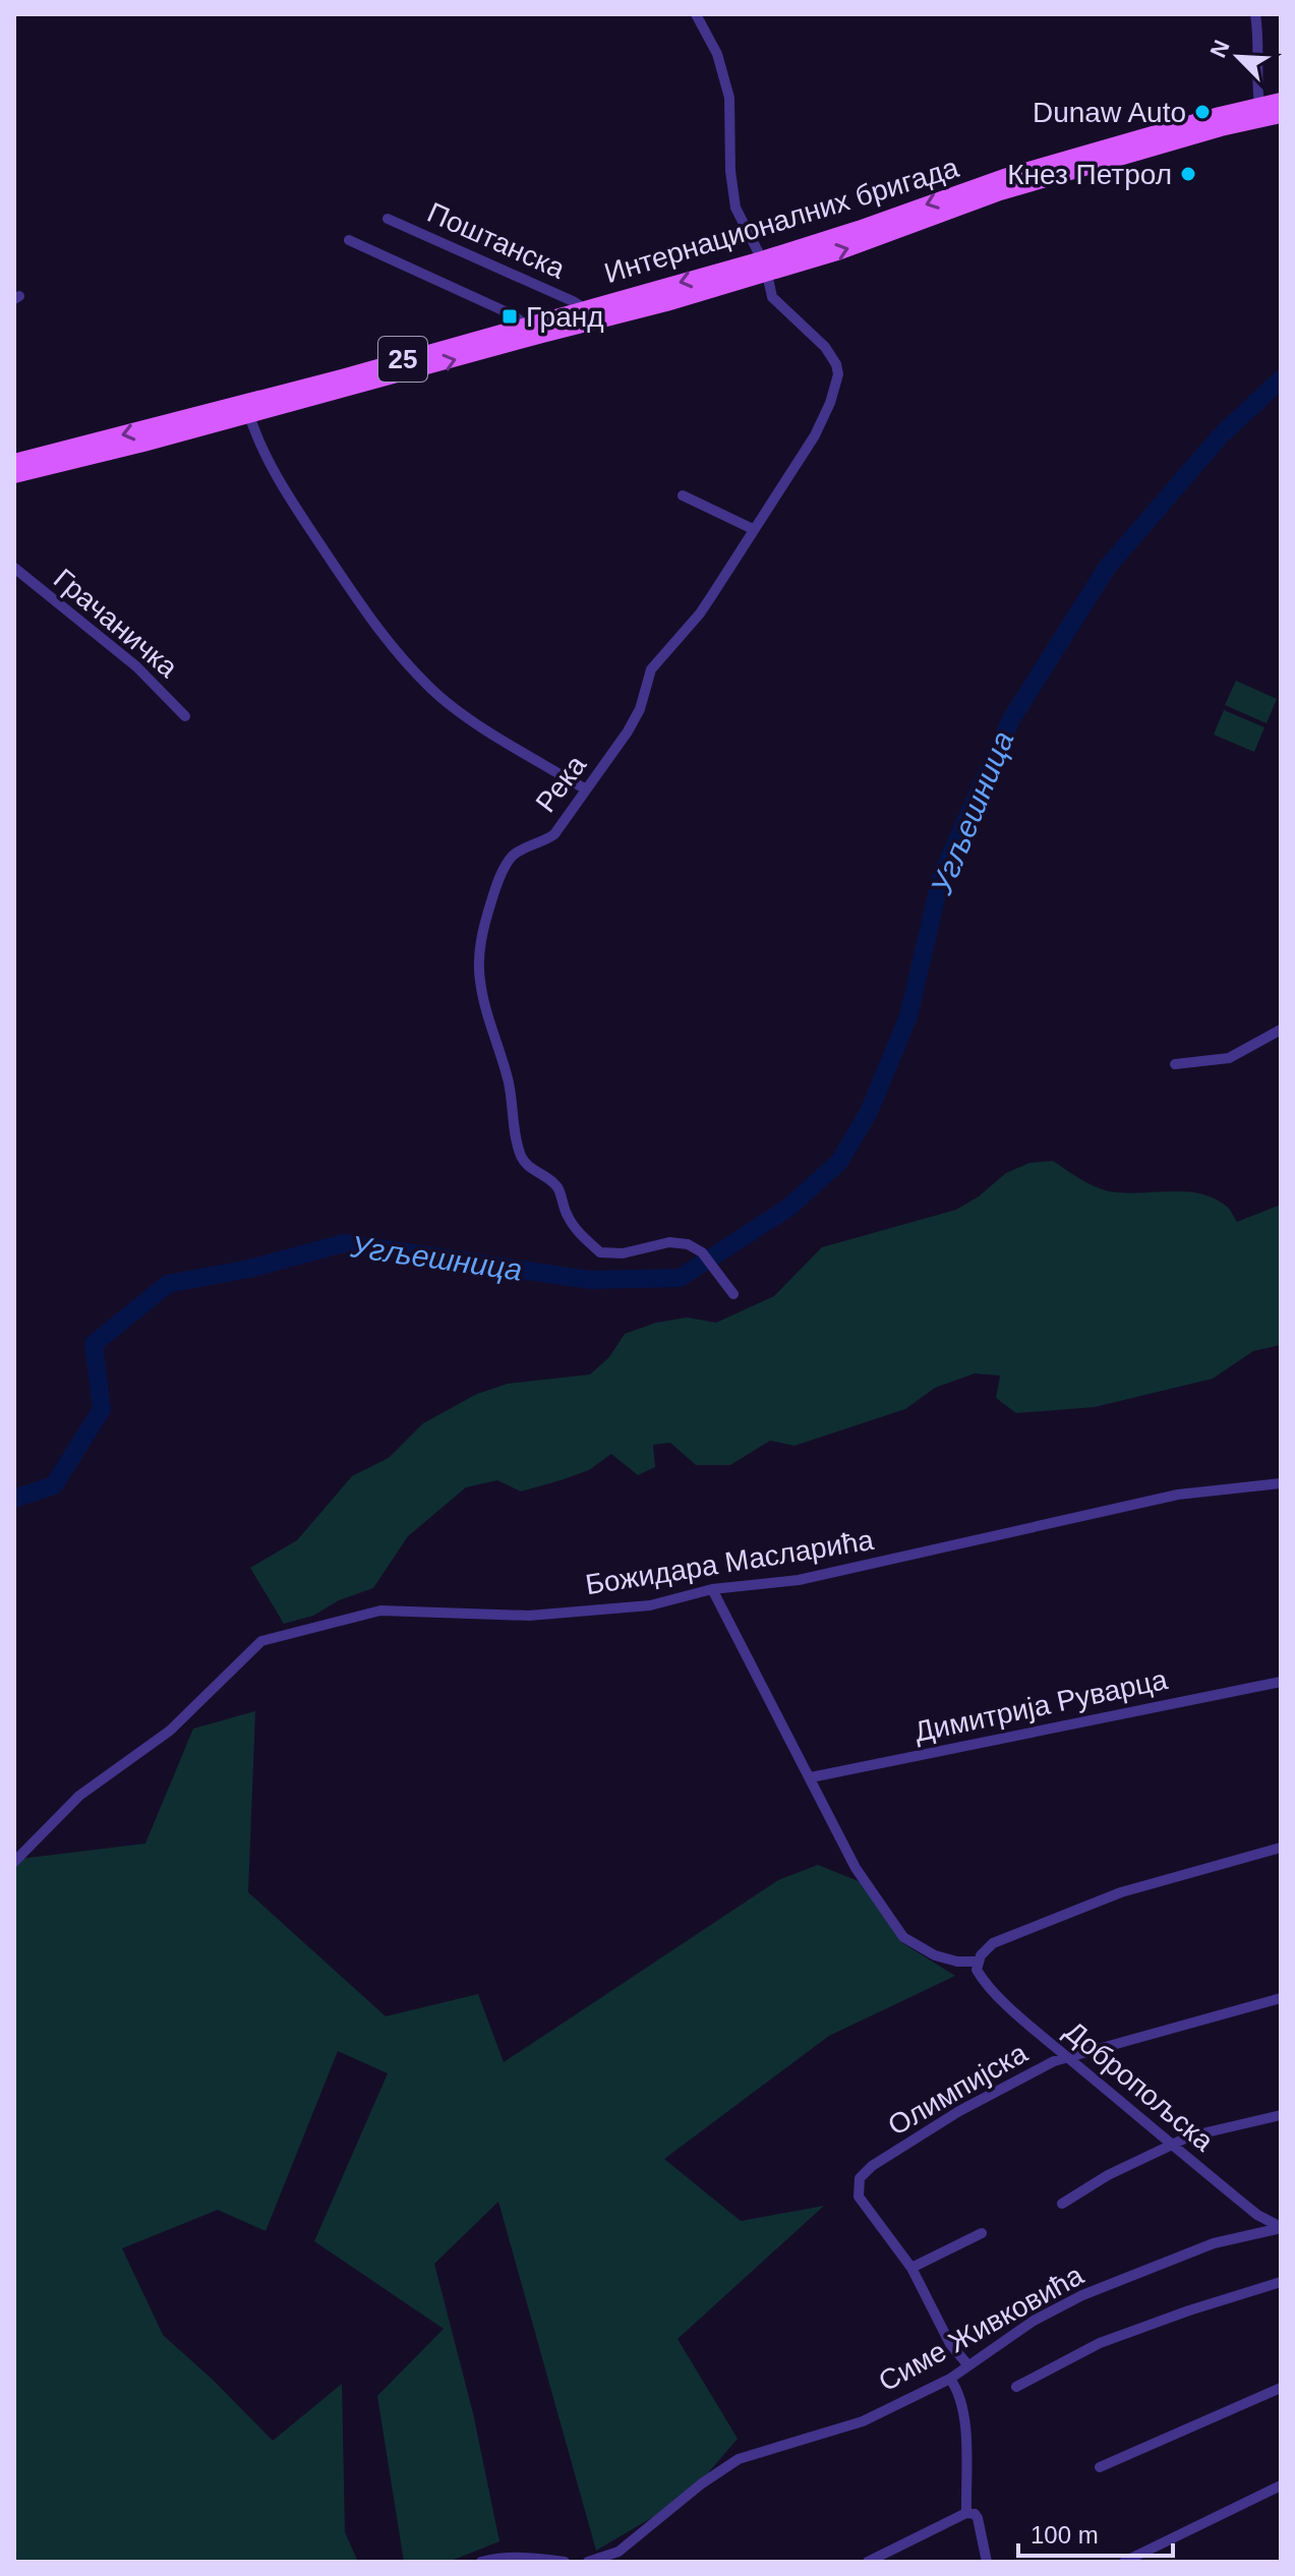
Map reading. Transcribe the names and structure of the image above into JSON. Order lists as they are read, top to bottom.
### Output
{
  "streets": {
    "main road": ["Интернационалних бригада", "25"],
    "street": [
      "Поштанска",
      "Грачаничка",
      "Река",
      "Божидара Масларића",
      "Димитрија Руварца",
      "Добропољска",
      "Олимпијска",
      "Симе Живковића"
    ]
  },
  "crossings": [
    ["Интернационалних бригада", "Поштанска"],
    ["Интернационалних бригада", "Река"],
    ["Добропољска", "Олимпијска"],
    ["Добропољска", "Симе Живковића"]
  ],
  "water": ["Угљешница"],
  "places": {
    "other": ["Dunaw Auto", "Кнез Петрол"],
    "transit": ["Гранд"]
  },
  "scale_bar": "100 m",
  "north": "top left"
}
